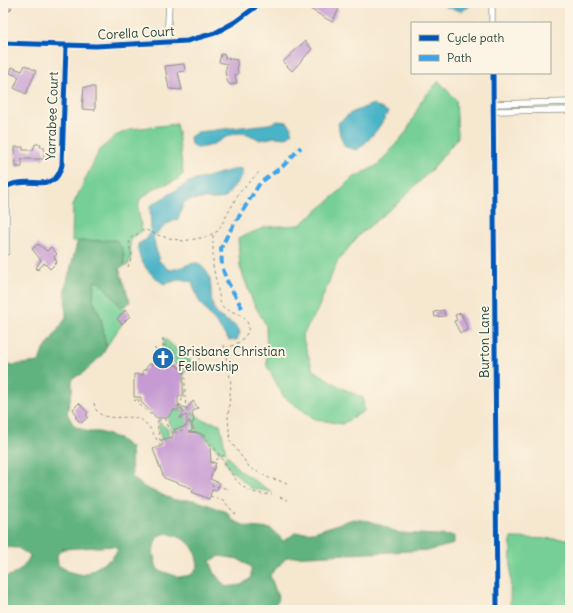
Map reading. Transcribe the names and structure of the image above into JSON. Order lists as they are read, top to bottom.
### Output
{
  "streets": {
    "street": ["Corella Court", "Yarrabee Court", "Burton Lane"]
  },
  "crossings": [
    ["Corella Court", "Yarrabee Court"]
  ],
  "places": {
    "church": ["Brisbane Christian Fellowship"]
  },
  "legend": ["Cycle path", "Path"]
}
